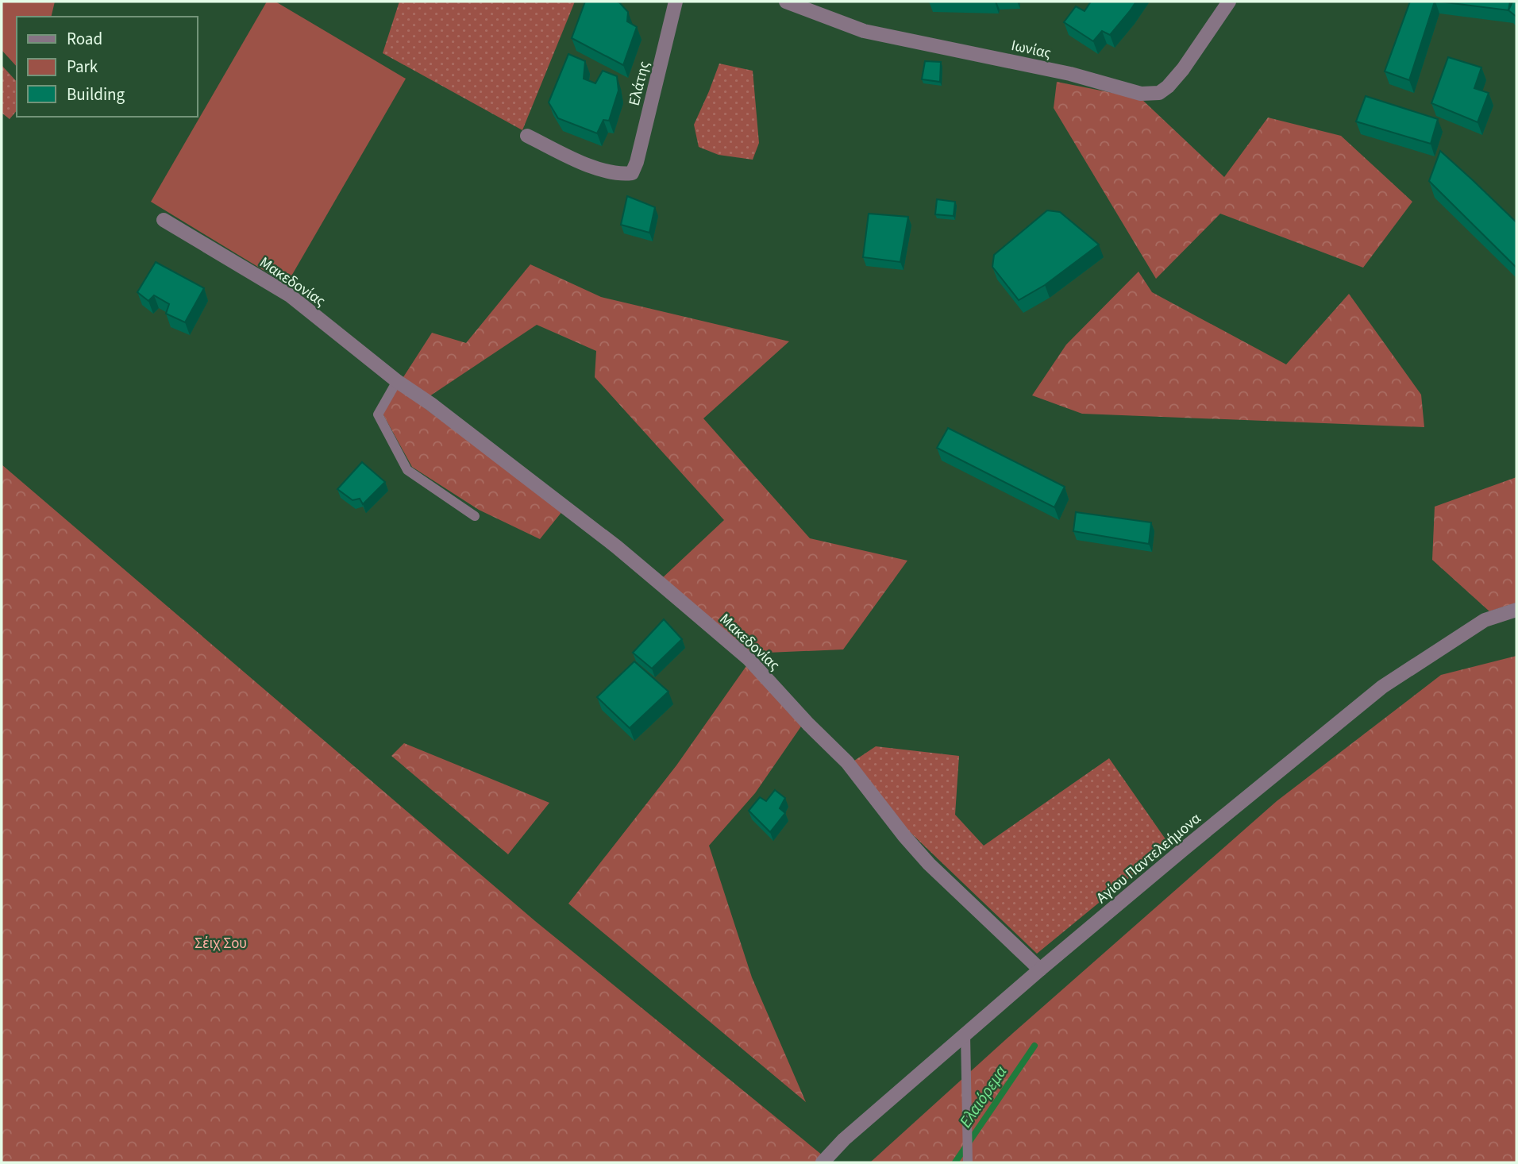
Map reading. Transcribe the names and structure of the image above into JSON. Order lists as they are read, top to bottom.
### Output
{
  "streets": {
    "street": [
      "Ιωνίας",
      "Ελάτης",
      "Μακεδονίας",
      "Αγίου Παντελεήμονα"
    ]
  },
  "crossings": [
    ["Μακεδονίας", "Αγίου Παντελεήμονα"]
  ],
  "water": ["Ελαιόρεμα"],
  "parks": ["Σέιχ Σου"],
  "legend": ["Road", "Park", "Building"]
}
